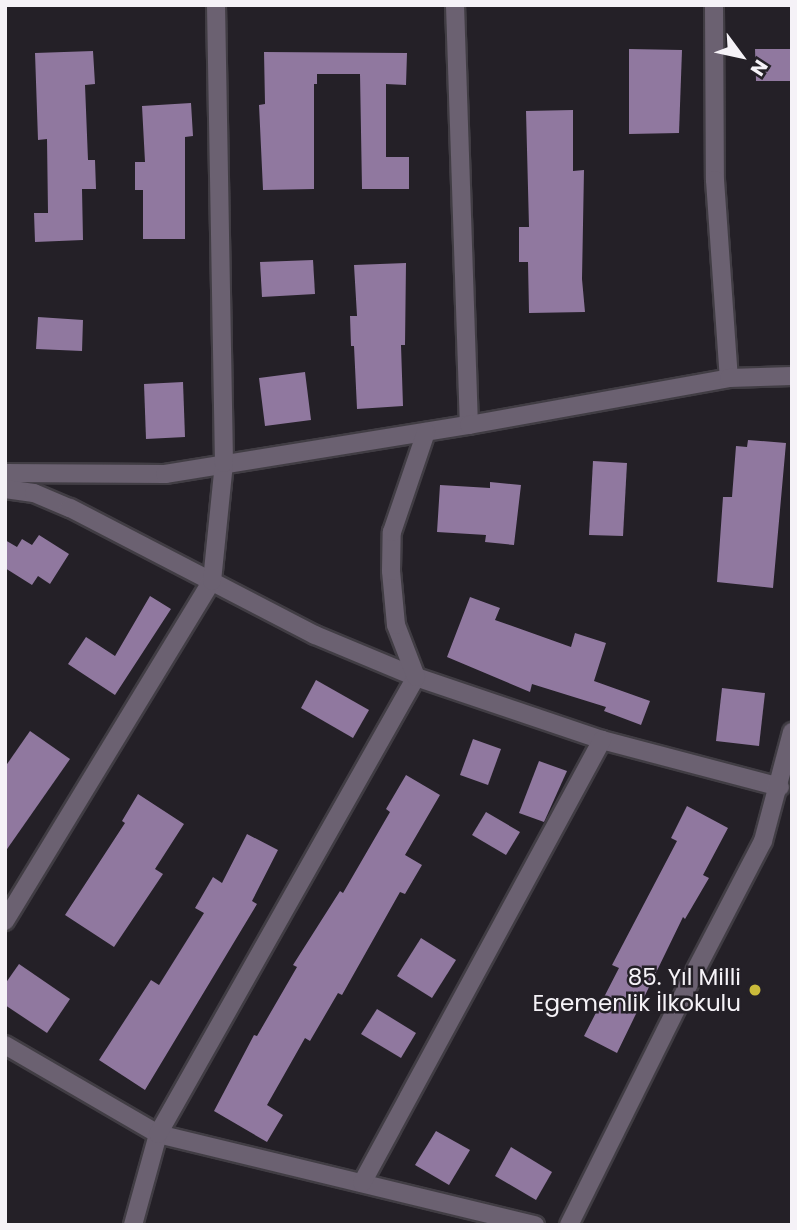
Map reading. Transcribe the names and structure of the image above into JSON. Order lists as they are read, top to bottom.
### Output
{
  "places": ["85. Yıl Milli Egemenlik İlkokulu"],
  "north": "bottom right"
}
